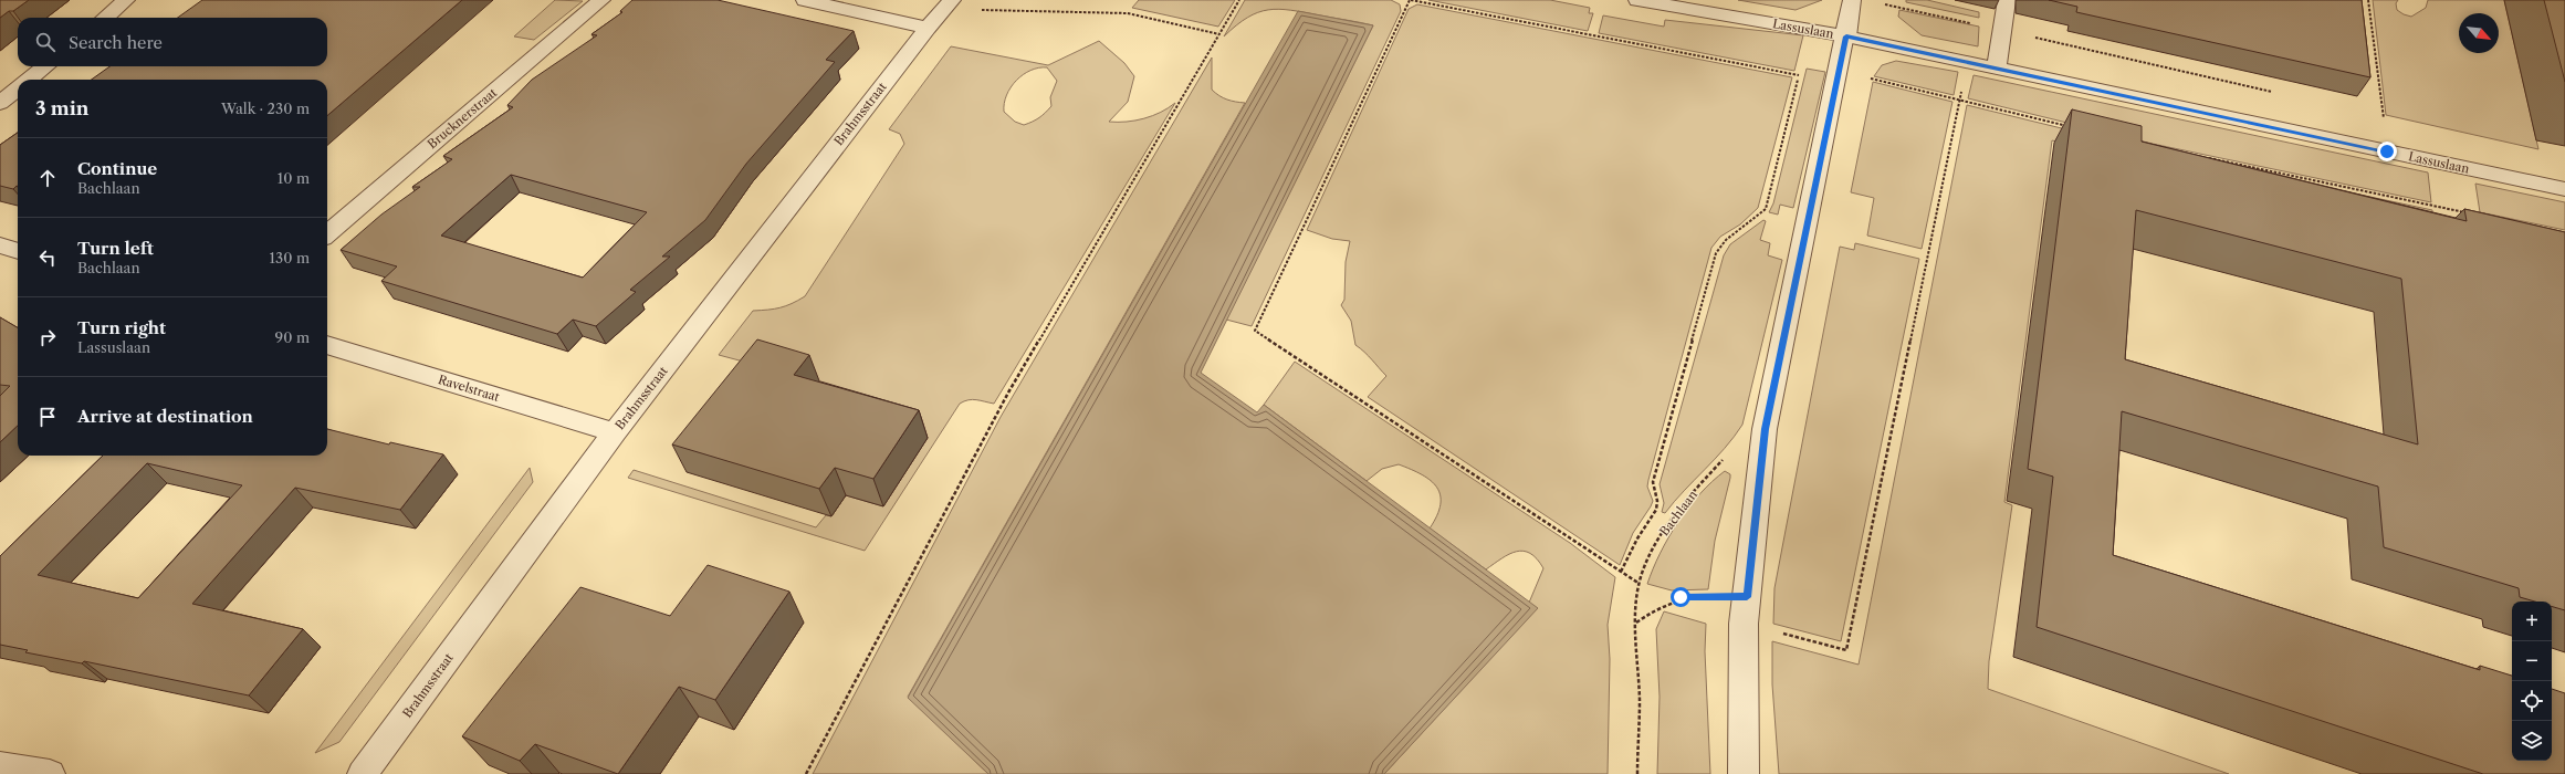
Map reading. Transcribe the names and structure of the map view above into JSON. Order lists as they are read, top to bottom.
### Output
{
  "streets": {
    "street": [
      "Lassuslaan",
      "Brahmsstraat",
      "Brucknerstraat",
      "Ravelstraat"
    ],
    "path": ["Bachlaan"]
  },
  "crossings": [
    ["Brahmsstraat", "Ravelstraat"]
  ],
  "north": "bottom right",
  "page": {
    "search": "Search here",
    "heading": ["3 min", "Walk · 230 m"],
    "list": [
      ["Continue", "Bachlaan", "10 m"],
      ["Turn left", "Bachlaan", "130 m"],
      ["Turn right", "Lassuslaan", "90 m"],
      "Arrive at destination"
    ],
    "map_buttons": ["+", "−"]
  }
}
